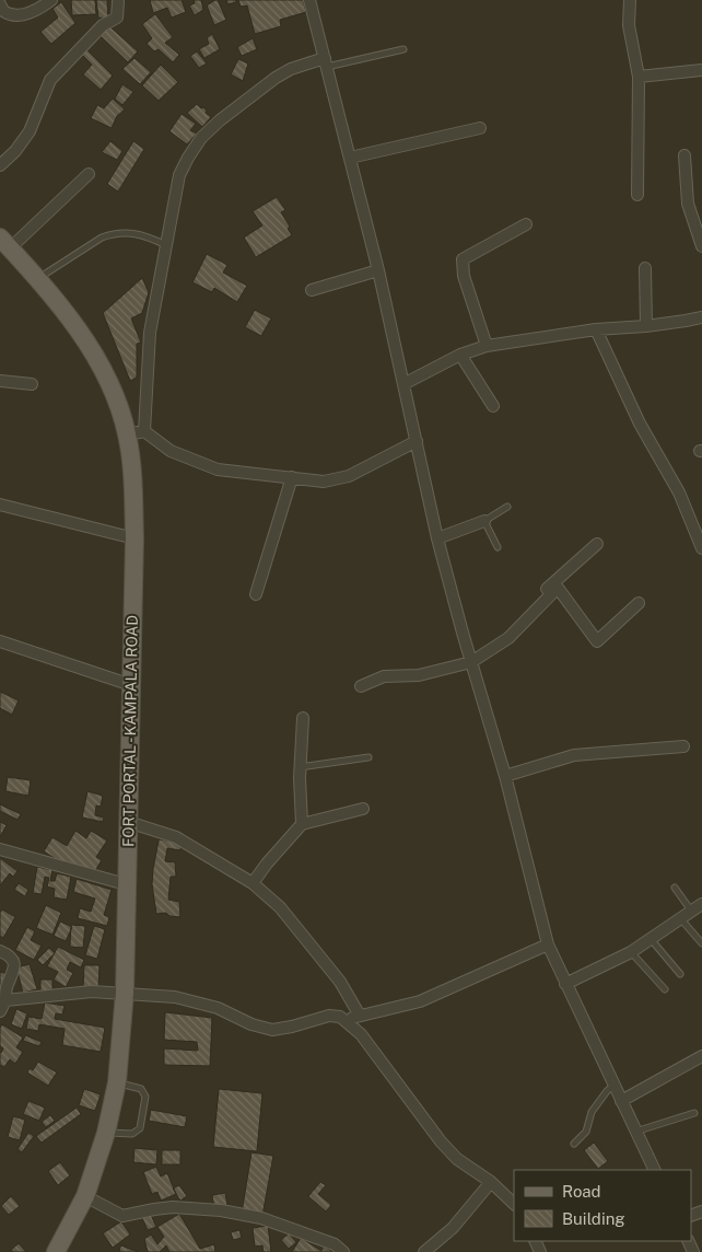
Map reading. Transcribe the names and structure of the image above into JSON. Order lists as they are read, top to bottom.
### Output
{
  "streets": {
    "main road": ["FORT PORTAL - KAMPALA ROAD"]
  },
  "legend": ["Road", "Building"]
}
